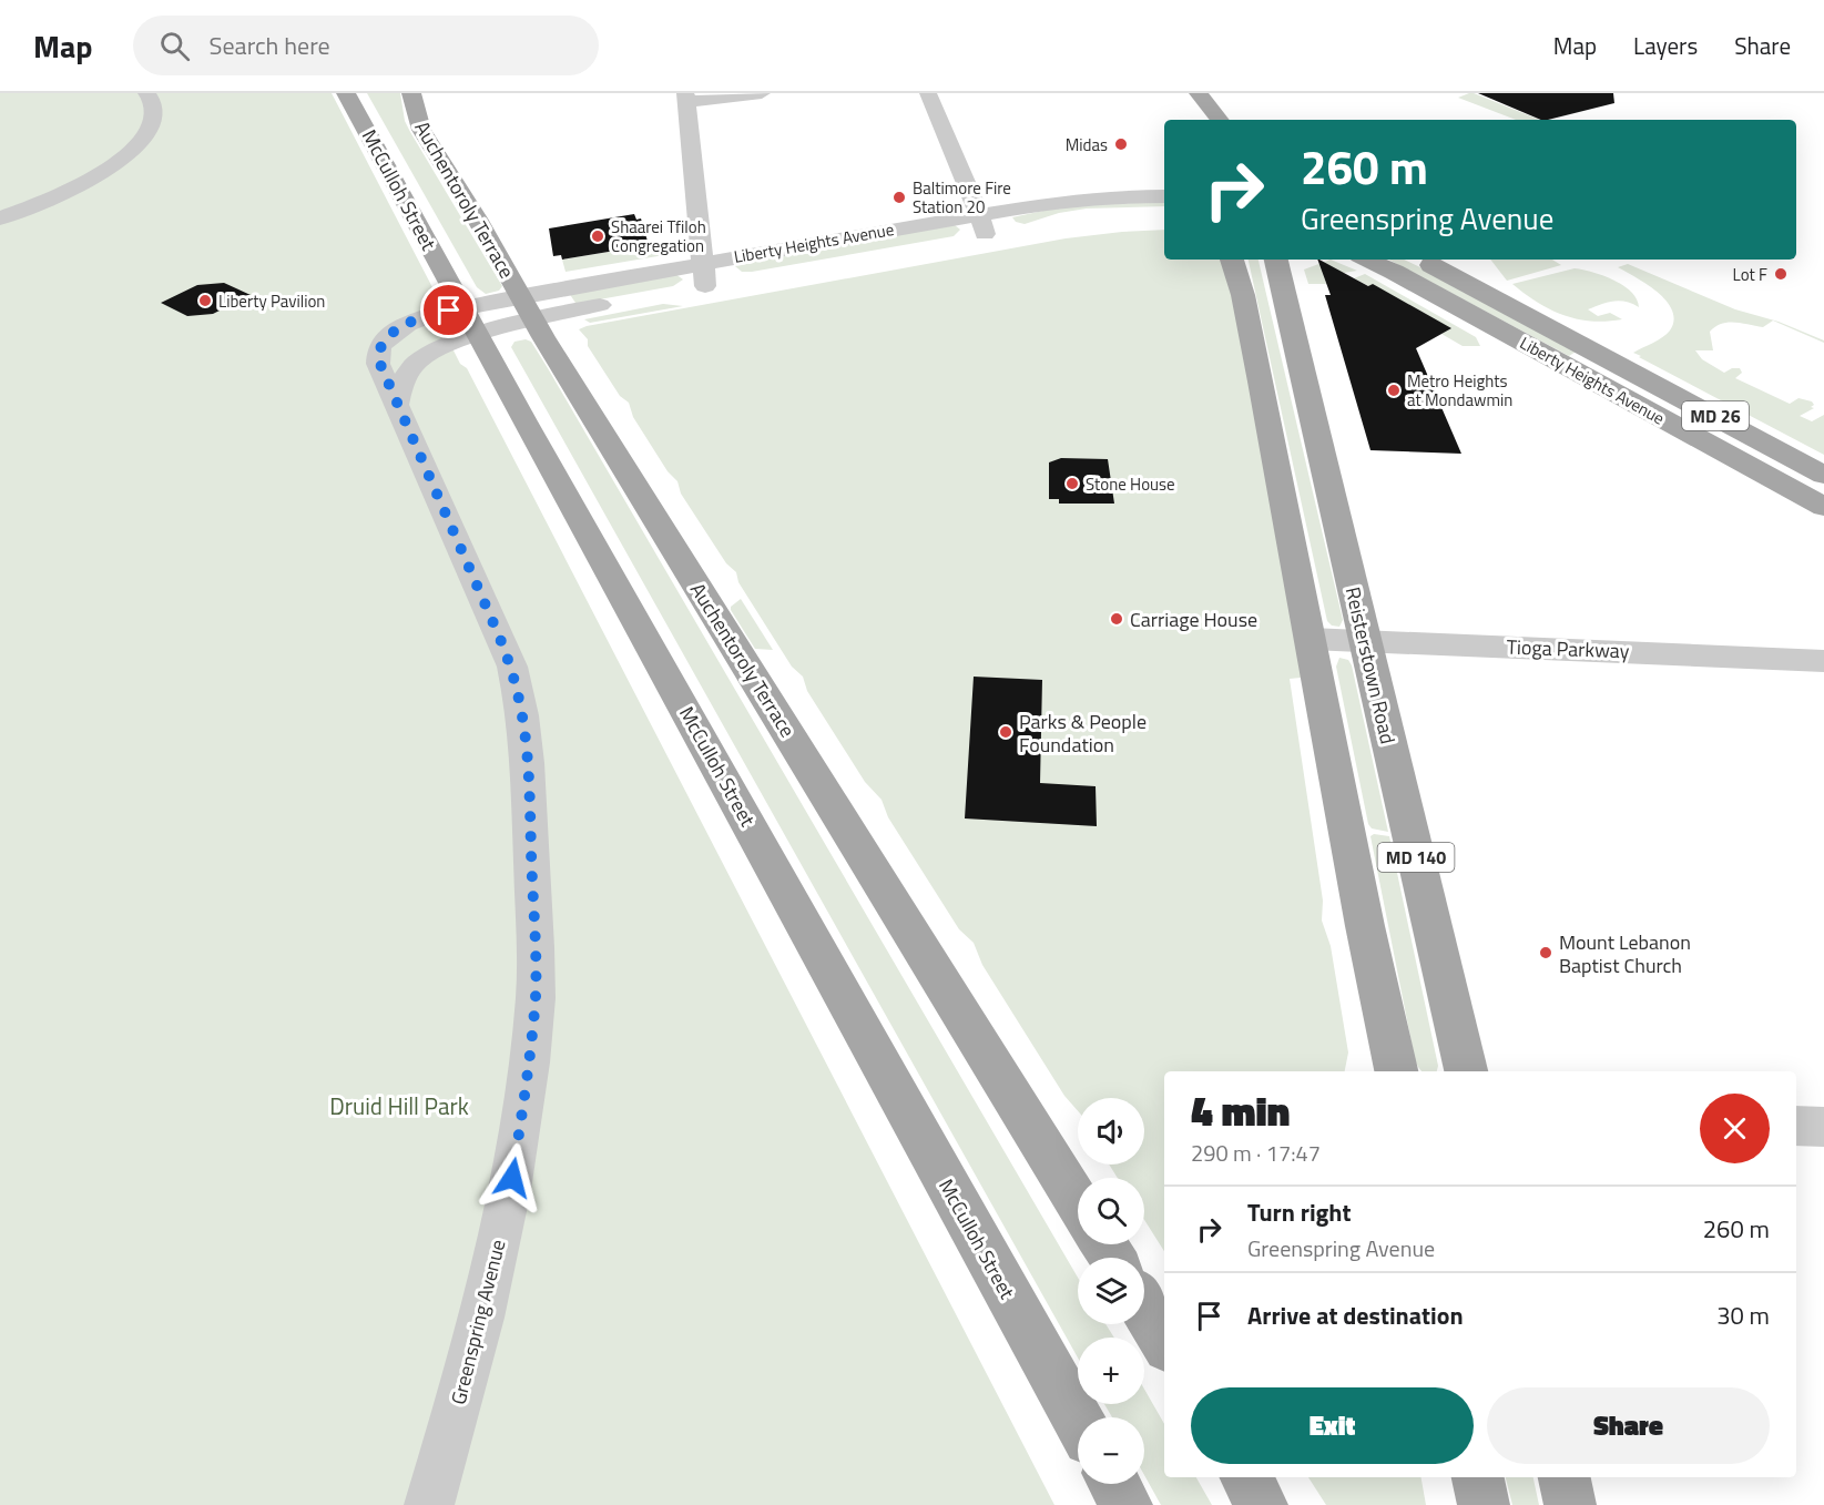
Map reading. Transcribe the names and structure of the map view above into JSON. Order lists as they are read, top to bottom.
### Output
{
  "streets": {
    "main road": [
      "McCulloh Street",
      "Auchentoroly Terrace",
      "Liberty Heights Avenue",
      "MD 26",
      "Reisterstown Road",
      "MD 140"
    ],
    "street": ["Tioga Parkway", "Greenspring Avenue"]
  },
  "crossings": [
    ["McCulloh Street", "Liberty Heights Avenue"],
    ["McCulloh Street", "Greenspring Avenue"],
    ["Auchentoroly Terrace", "Liberty Heights Avenue"],
    ["Liberty Heights Avenue", "Greenspring Avenue"],
    ["Tioga Parkway", "Reisterstown Road"],
    ["Tioga Parkway", "MD 140"]
  ],
  "parks": ["Druid Hill Park"],
  "places": [
    "Midas",
    "Baltimore Fire Station 20",
    "Shaarei Tfiloh Congregation",
    "Lot F",
    "Liberty Pavilion",
    "Metro Heights at Mondawmin",
    "Stone House",
    "Carriage House",
    "Parks & People Foundation",
    "Mount Lebanon Baptist Church"
  ],
  "page": {
    "header": "Map",
    "search": "Search here",
    "nav": ["Map", "Layers", "Share"],
    "turn": ["260 m", "Greenspring Avenue"],
    "heading": ["4 min", "290 m · 17:47"],
    "map_buttons": ["+", "−"],
    "list": [
      {
        "name": "Turn right",
        "note": "Greenspring Avenue",
        "value": "260 m"
      },
      {
        "name": "Arrive at destination",
        "value": "30 m"
      }
    ],
    "buttons": ["Exit", "Share"]
  }
}
